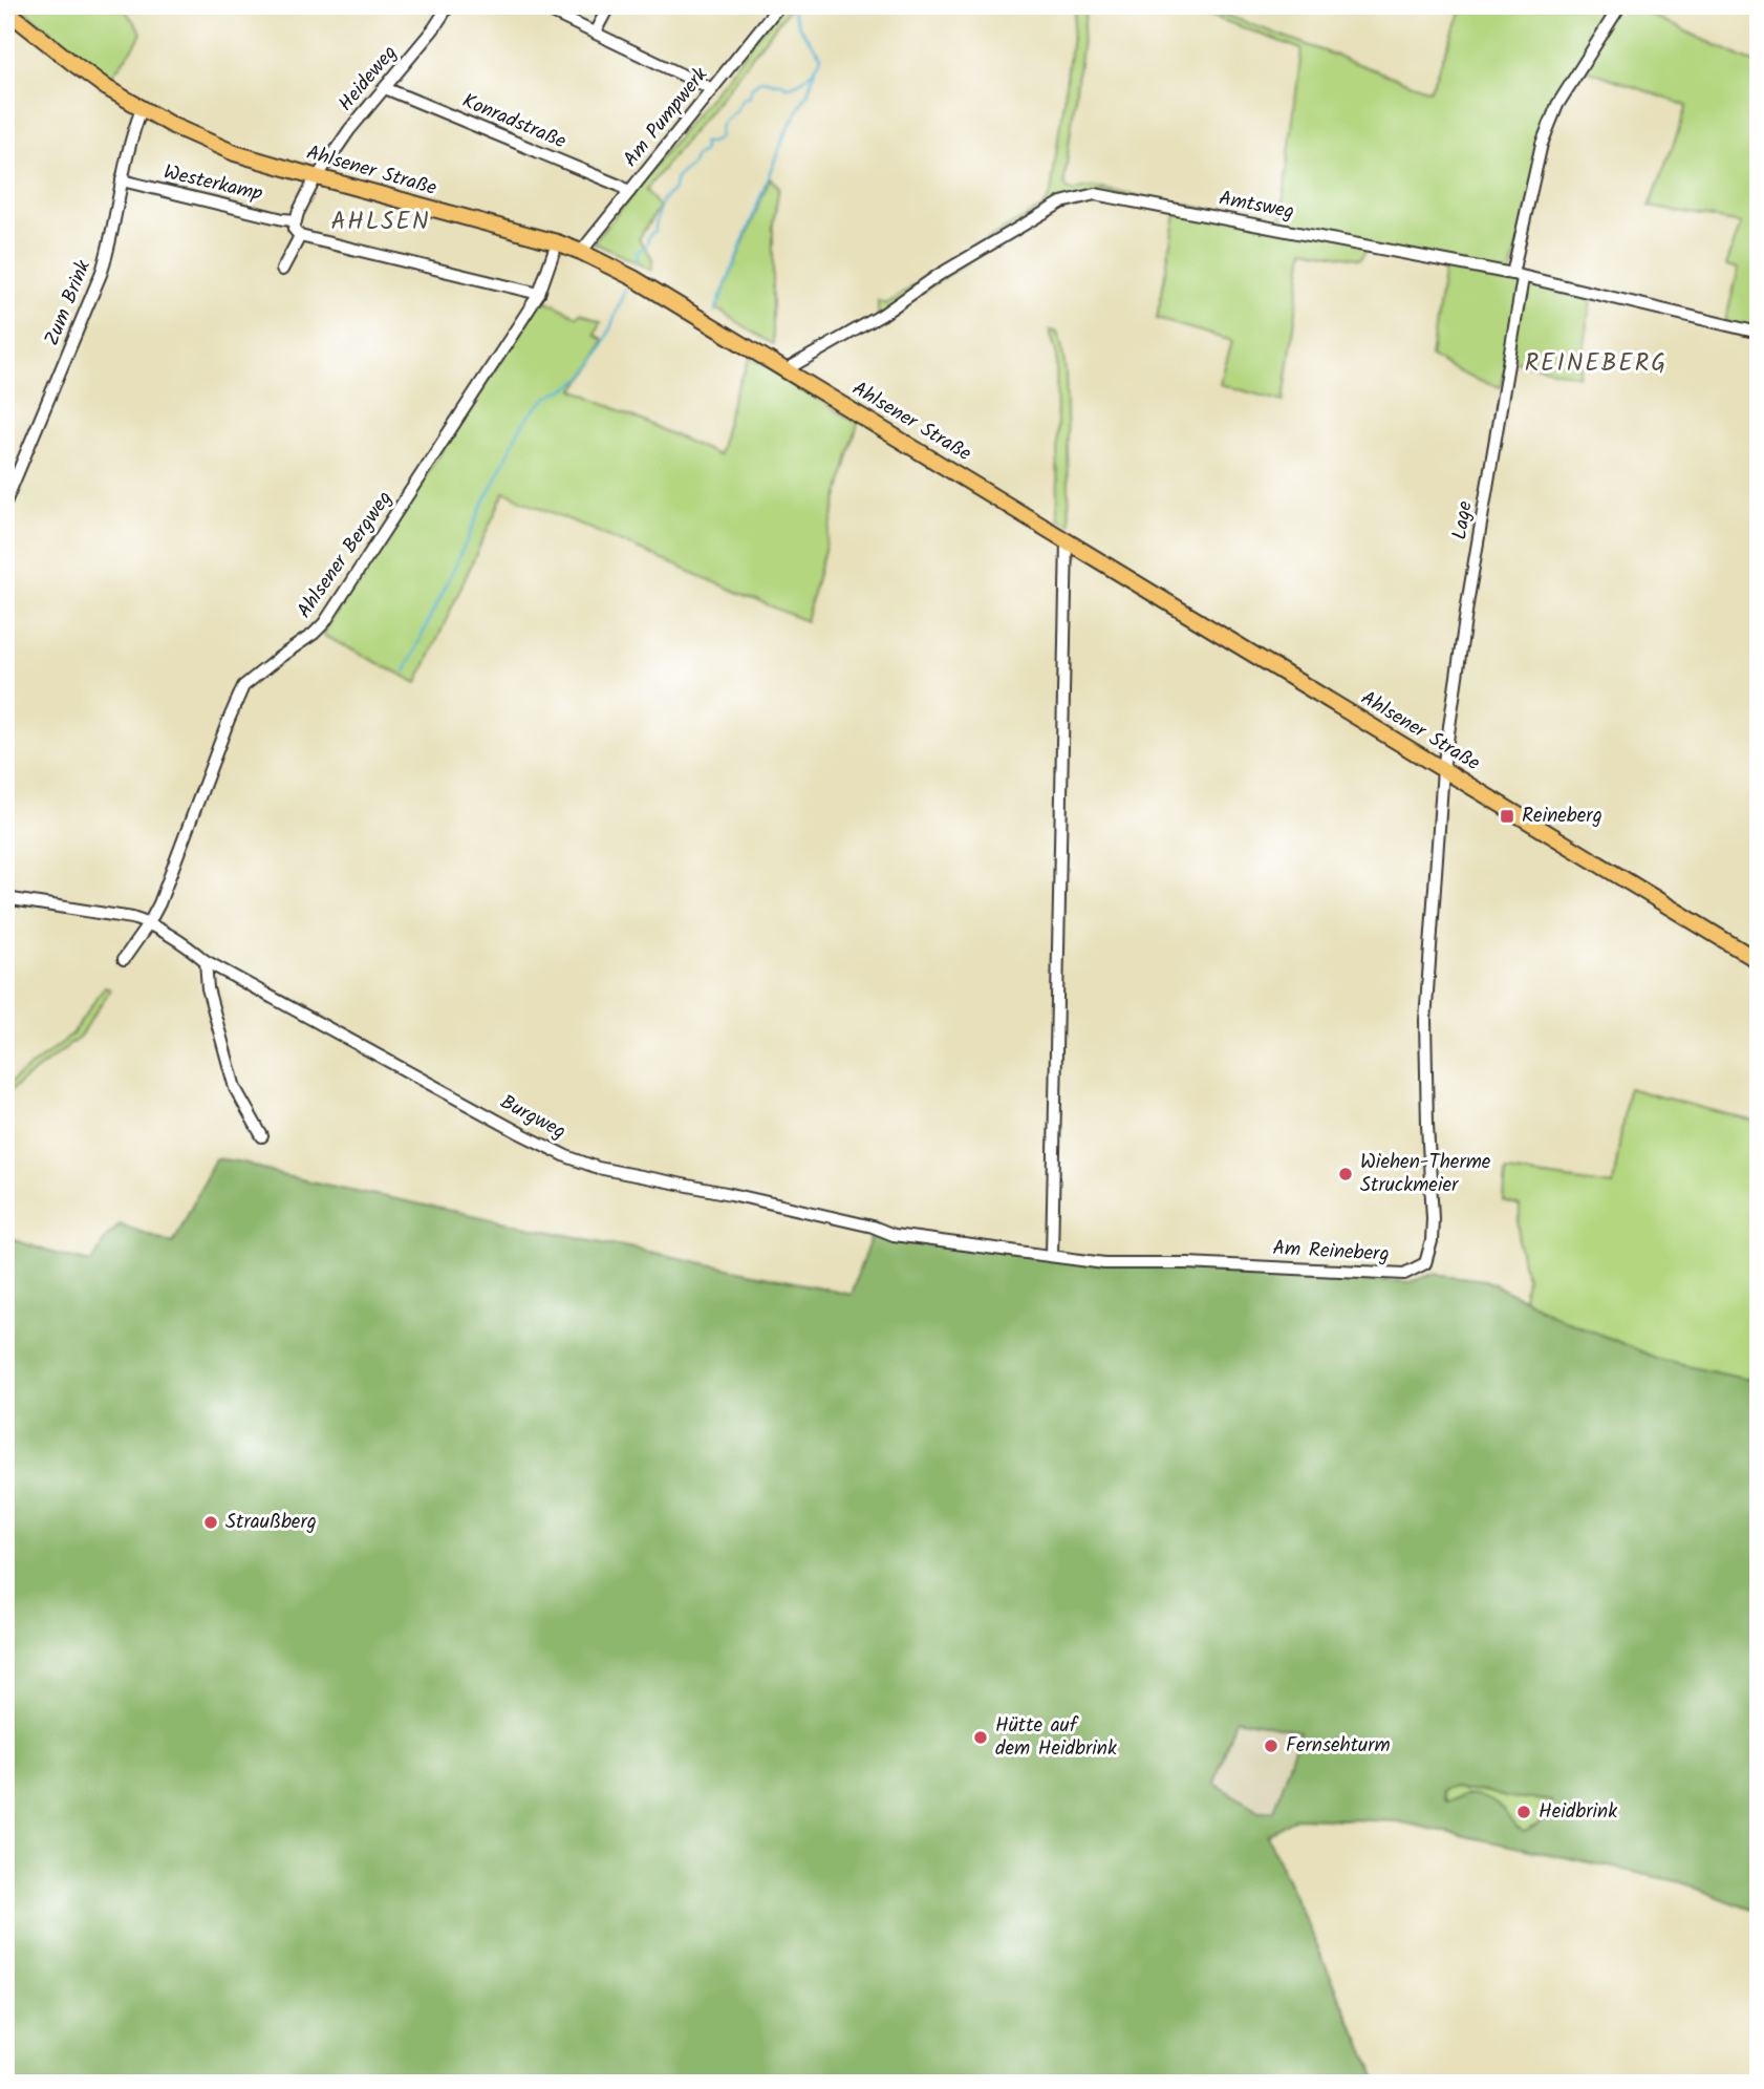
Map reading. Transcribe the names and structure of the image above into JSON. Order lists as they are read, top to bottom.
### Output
{
  "streets": {
    "main road": ["Ahlsener Straße"],
    "street": [
      "Heideweg",
      "Am Pumpwerk",
      "Konradstraße",
      "Westerkamp",
      "Amtsweg",
      "Zum Brink",
      "Lage",
      "Ahlsener Bergweg",
      "Burgweg",
      "Am Reineberg"
    ]
  },
  "crossings": [
    ["Heideweg", "Konradstraße"],
    ["Heideweg", "Ahlsener Straße"],
    ["Am Pumpwerk", "Konradstraße"],
    ["Am Pumpwerk", "Ahlsener Straße"],
    ["Ahlsener Straße", "Amtsweg"],
    ["Ahlsener Straße", "Zum Brink"],
    ["Ahlsener Straße", "Lage"],
    ["Ahlsener Straße", "Ahlsener Bergweg"],
    ["Ahlsener Straße", "Am Reineberg"],
    ["Westerkamp", "Zum Brink"],
    ["Amtsweg", "Lage"],
    ["Lage", "Am Reineberg"],
    ["Ahlsener Bergweg", "Burgweg"],
    ["Burgweg", "Am Reineberg"]
  ],
  "districts": ["AHLSEN", "REINEBERG"],
  "places": {
    "transit": ["Reineberg"],
    "other": [
      "Wiehen-Therme Struckmeier",
      "Straußberg",
      "Hütte auf dem Heidbrink",
      "Fernsehturm",
      "Heidbrink"
    ]
  }
}
